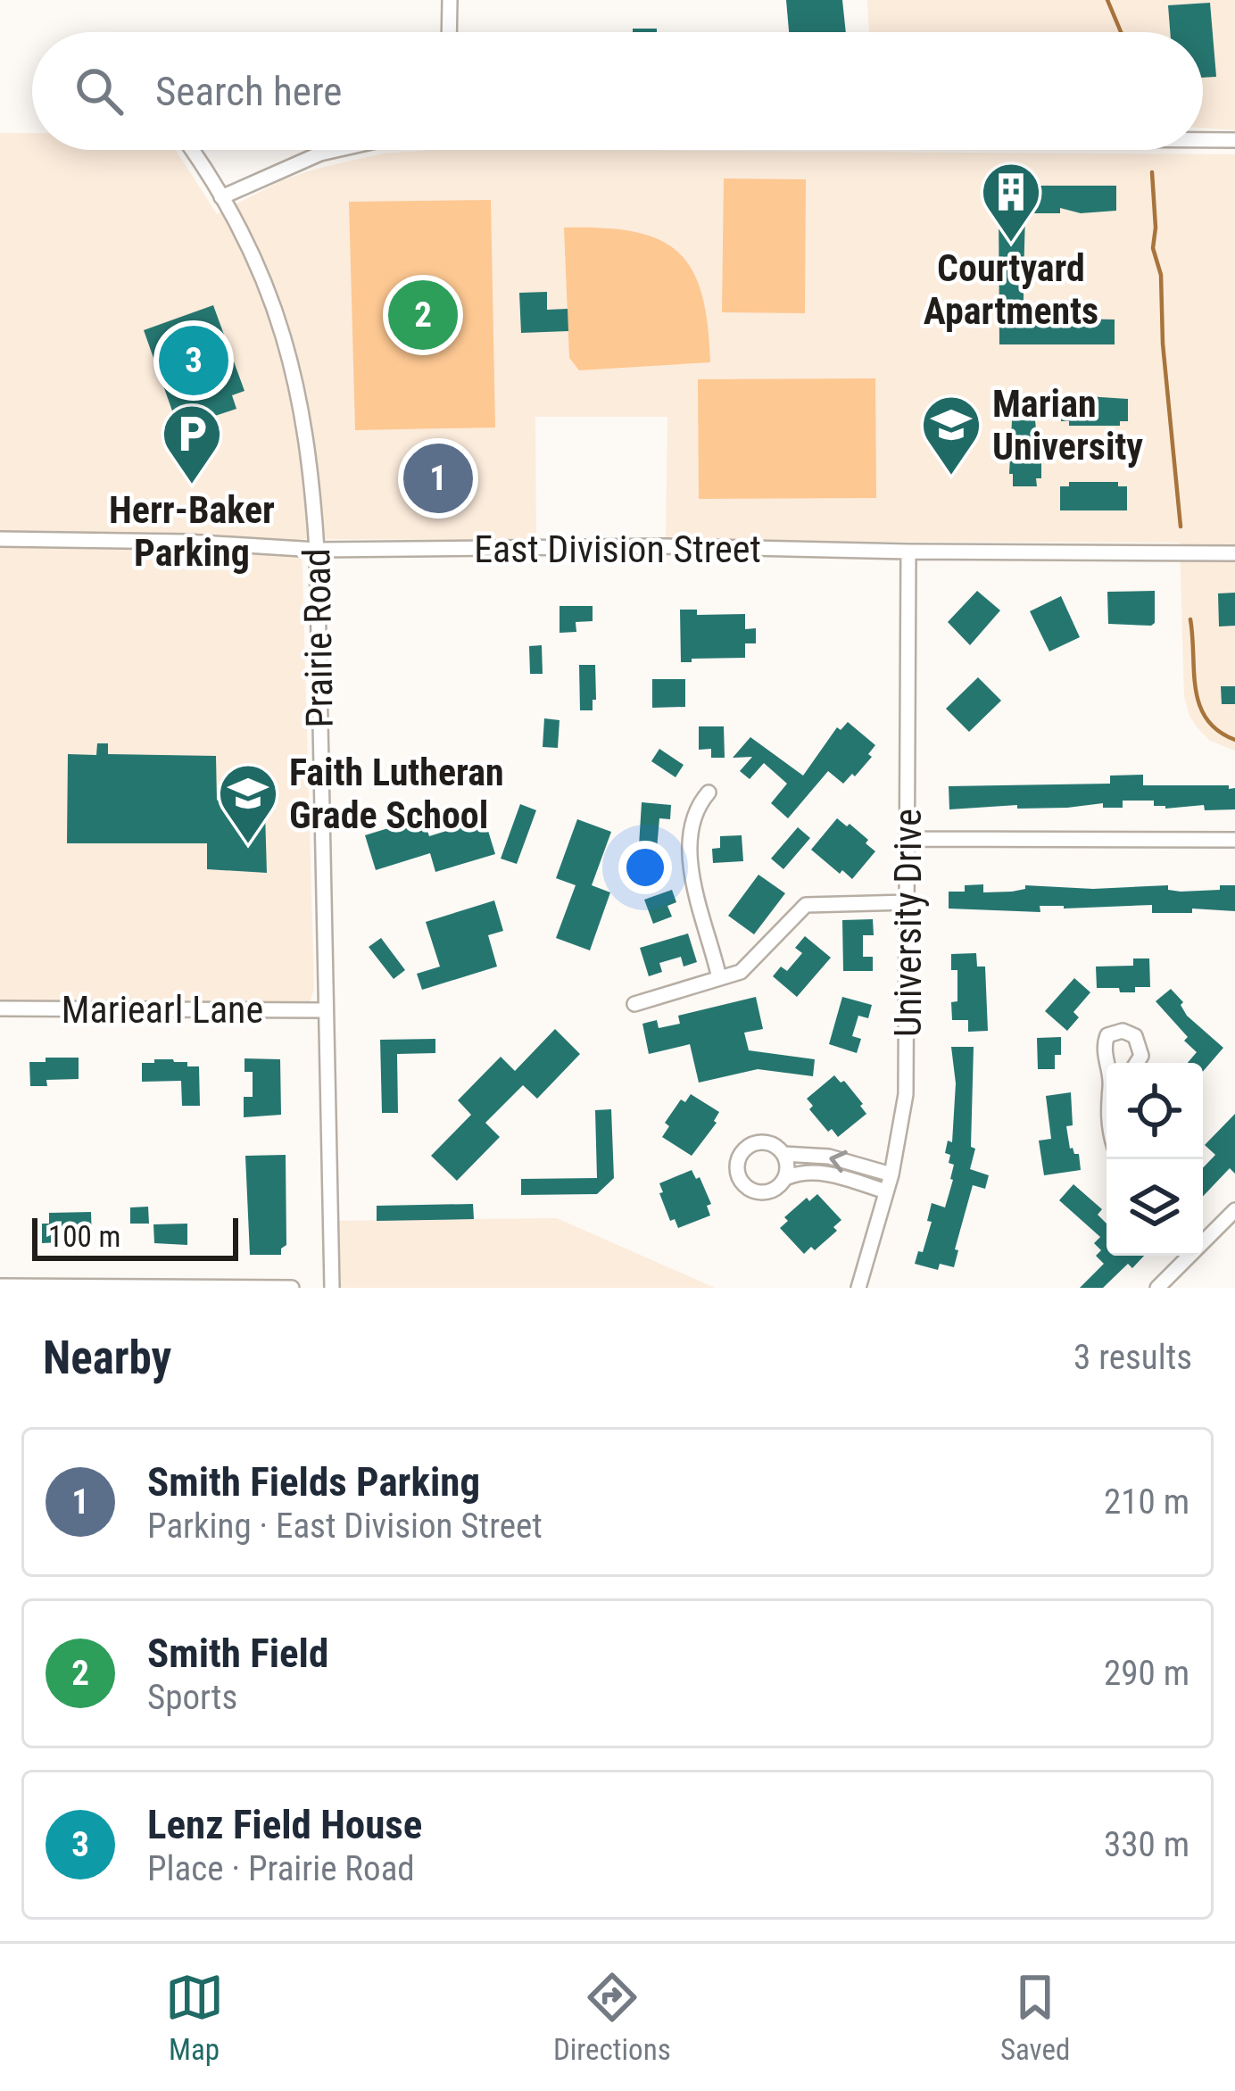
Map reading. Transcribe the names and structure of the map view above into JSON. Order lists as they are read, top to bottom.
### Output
{
  "streets": {
    "street": [
      "East Division Street",
      "Prairie Road",
      "University Drive",
      "Mariearl Lane"
    ]
  },
  "crossings": [
    ["East Division Street", "Prairie Road"],
    ["East Division Street", "University Drive"],
    ["Prairie Road", "Mariearl Lane"]
  ],
  "places": {
    "building": ["Courtyard Apartments"],
    "school or university": ["Marian University", "Faith Lutheran Grade School"],
    "parking": ["Herr-Baker Parking"]
  },
  "scale_bar": "100 m",
  "page": {
    "search": "Search here",
    "pins": ["2", "3", "1"],
    "scale": "100 m",
    "heading": ["Nearby", "3 results"],
    "list": [
      {
        "mark": "1",
        "name": "Smith Fields Parking",
        "note": "Parking · East Division Street",
        "value": "210 m"
      },
      {
        "mark": "2",
        "name": "Smith Field",
        "note": "Sports",
        "value": "290 m"
      },
      {
        "mark": "3",
        "name": "Lenz Field House",
        "note": "Place · Prairie Road",
        "value": "330 m"
      }
    ],
    "nav": ["Map", "Directions", "Saved"]
  }
}
